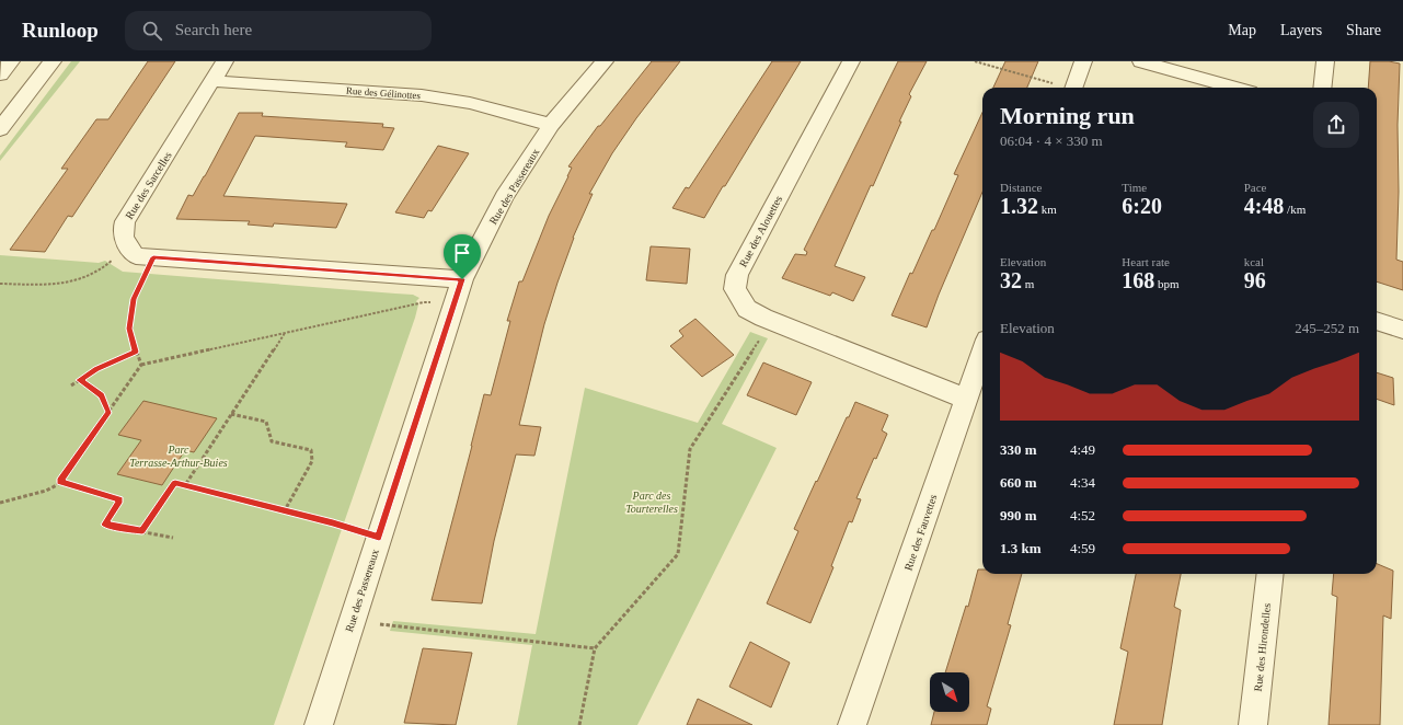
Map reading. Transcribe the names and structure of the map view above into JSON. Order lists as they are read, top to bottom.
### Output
{
  "streets": {
    "street": [
      "Rue des Gélinottes",
      "Rue des Sarcelles",
      "Rue des Passereaux",
      "Rue des Alouettes",
      "Rue des Fauvettes",
      "Rue des Hirondelles"
    ]
  },
  "crossings": [
    ["Rue des Gélinottes", "Rue des Sarcelles"],
    ["Rue des Gélinottes", "Rue des Passereaux"],
    ["Rue des Alouettes", "Rue des Fauvettes"]
  ],
  "parks": ["Parc Terrasse-Arthur-Buies", "Parc des Tourterelles"],
  "north": "bottom right",
  "page": {
    "header": "Runloop",
    "search": "Search here",
    "nav": ["Map", "Layers", "Share"],
    "heading": ["Morning run", "06:04 · 4 × 330 m"],
    "stats": [
      ["Distance", "1.32 km"],
      ["Time", "6:20"],
      ["Pace", "4:48 /km"],
      ["Elevation", "32 m"],
      ["Heart rate", "168 bpm"],
      ["kcal", "96"]
    ],
    "chart": ["Elevation", "245–252 m"],
    "list": [
      {
        "name": "330 m",
        "note": "4:49"
      },
      {
        "name": "660 m",
        "note": "4:34"
      },
      {
        "name": "990 m",
        "note": "4:52"
      },
      {
        "name": "1.3 km",
        "note": "4:59"
      }
    ]
  }
}
